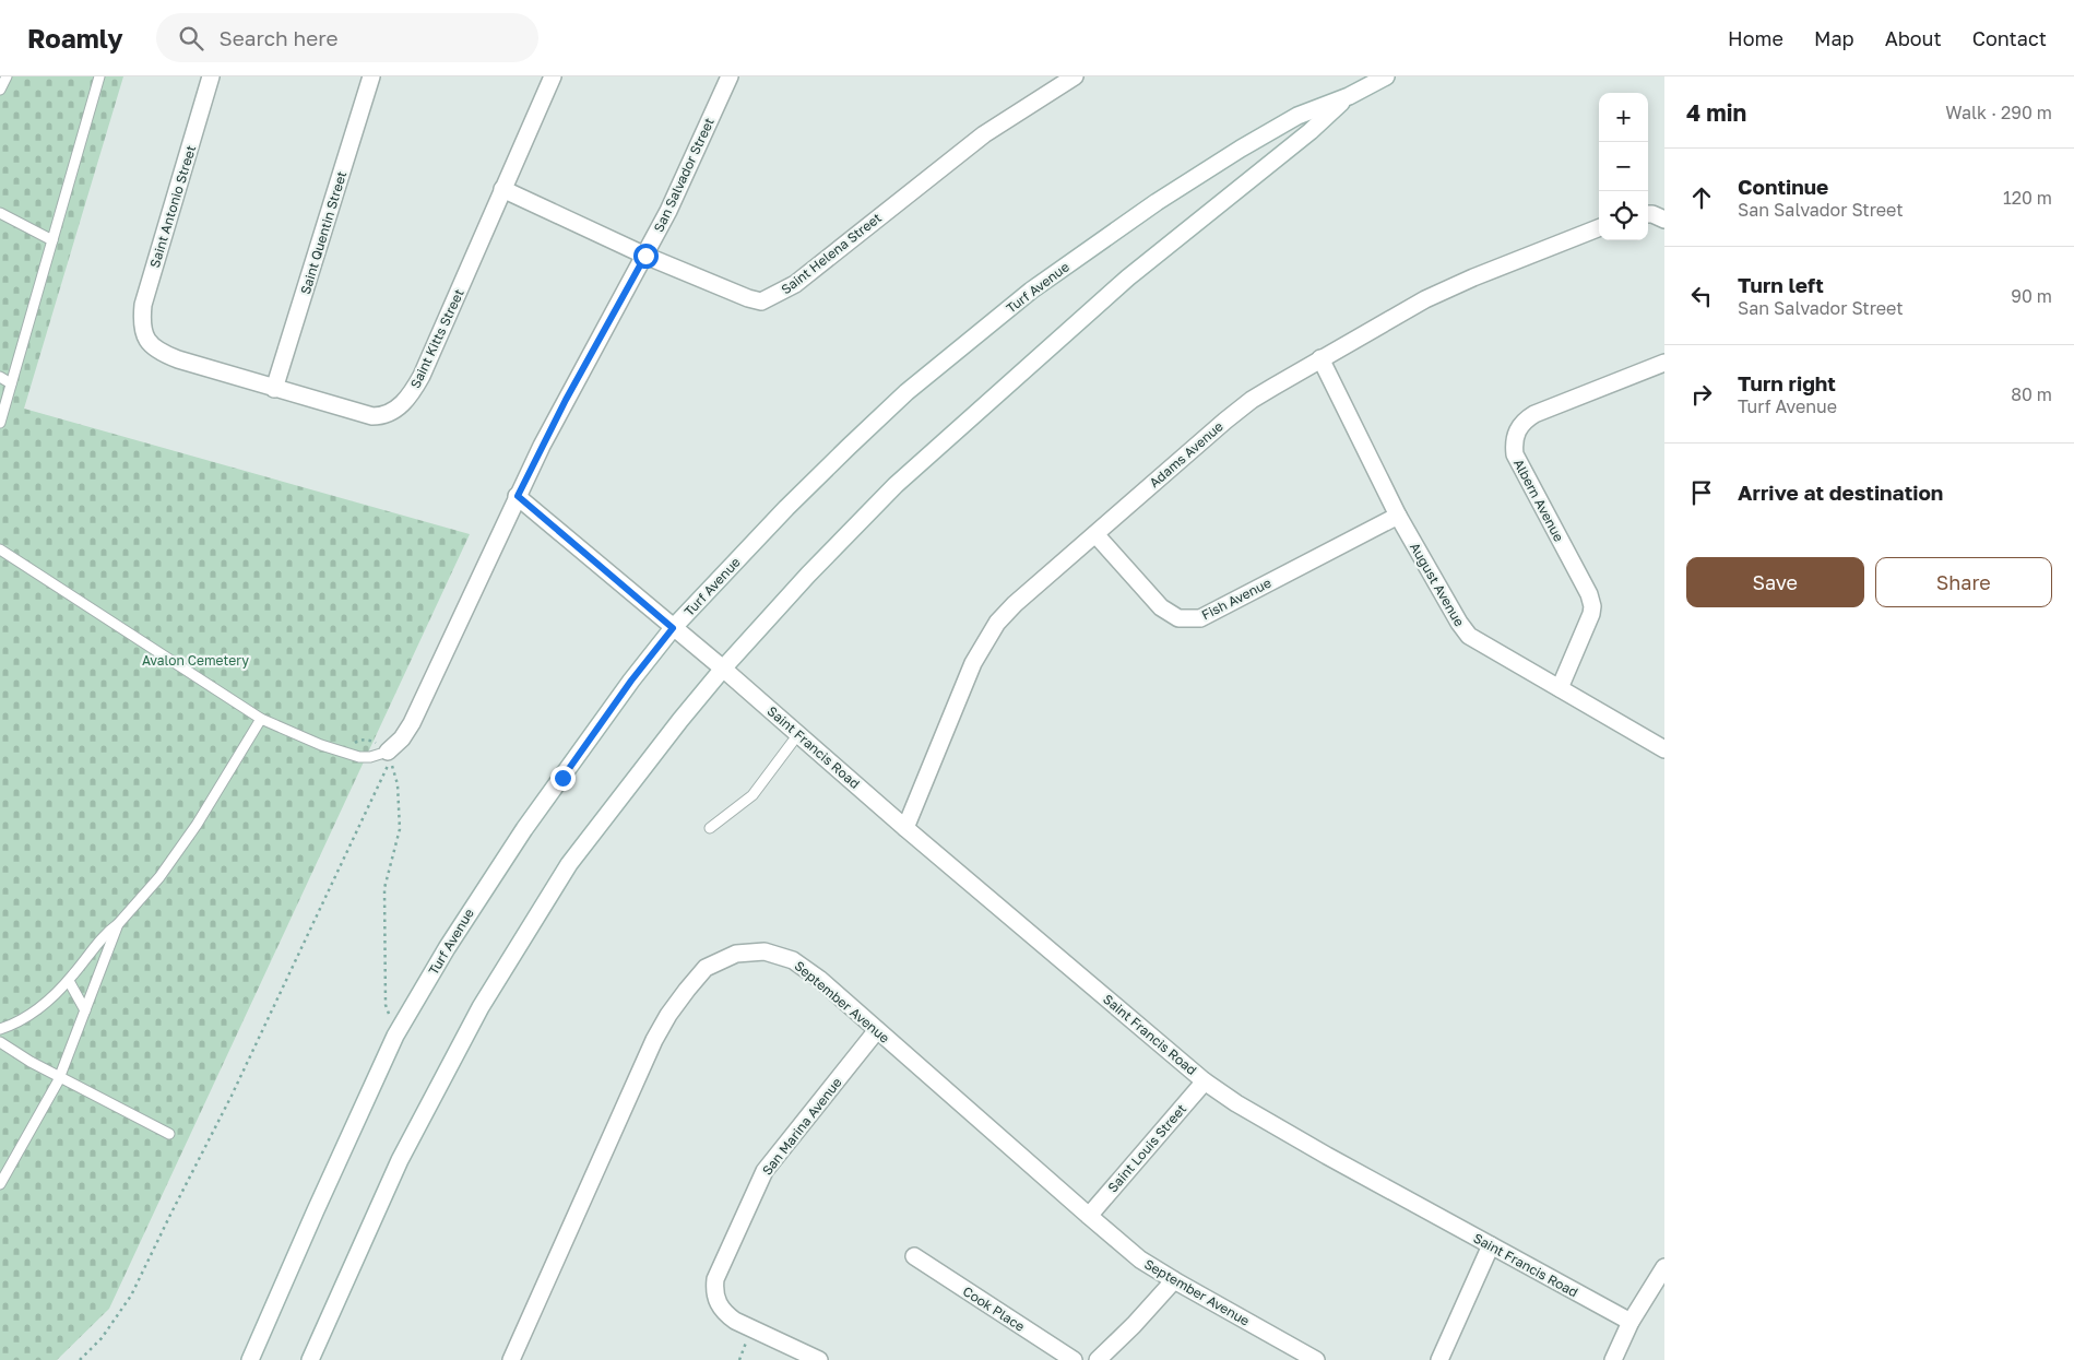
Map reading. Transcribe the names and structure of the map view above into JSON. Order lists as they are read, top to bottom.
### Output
{
  "streets": {
    "street": [
      "San Salvador Street",
      "Saint Antonio Street",
      "Saint Quentin Street",
      "Saint Helena Street",
      "Turf Avenue",
      "Saint Kitts Street",
      "Adams Avenue",
      "Albern Avenue",
      "August Avenue",
      "Fish Avenue",
      "Saint Francis Road",
      "September Avenue",
      "San Marina Avenue",
      "Saint Louis Street",
      "Cook Place"
    ]
  },
  "crossings": [
    ["San Salvador Street", "Saint Helena Street"],
    ["Saint Antonio Street", "Saint Kitts Street"],
    ["Saint Quentin Street", "Saint Kitts Street"],
    ["Saint Helena Street", "Saint Kitts Street"],
    ["Turf Avenue", "Saint Francis Road"],
    ["Adams Avenue", "August Avenue"],
    ["Adams Avenue", "Fish Avenue"],
    ["Adams Avenue", "Saint Francis Road"],
    ["Albern Avenue", "August Avenue"],
    ["August Avenue", "Fish Avenue"],
    ["Saint Francis Road", "Saint Louis Street"],
    ["September Avenue", "San Marina Avenue"],
    ["September Avenue", "Saint Louis Street"]
  ],
  "parks": ["Avalon Cemetery"],
  "page": {
    "header": "Roamly",
    "search": "Search here",
    "nav": [
      "Home",
      "Map",
      "About",
      "Contact"
    ],
    "heading": ["4 min", "Walk · 290 m"],
    "map_buttons": ["+", "−"],
    "list": [
      ["Continue", "San Salvador Street", "120 m"],
      ["Turn left", "San Salvador Street", "90 m"],
      ["Turn right", "Turf Avenue", "80 m"],
      "Arrive at destination"
    ],
    "buttons": ["Save", "Share"]
  }
}
